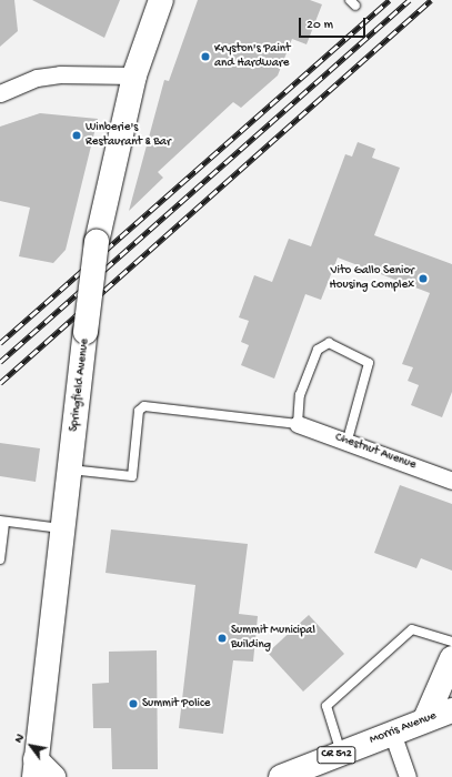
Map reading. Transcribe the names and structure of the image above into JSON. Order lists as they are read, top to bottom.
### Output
{
  "streets": {
    "main road": ["Springfield Avenue", "Morris Avenue", "CR 512"],
    "street": ["Chestnut Avenue"]
  },
  "places": [
    "Kryston's Paint and Hardware",
    "Winberie's Restaurant & Bar",
    "Vito Gallo Senior Housing Complex",
    "Summit Municipal Building",
    "Summit Police"
  ],
  "scale_bar": "20 m",
  "north": "top left"
}
